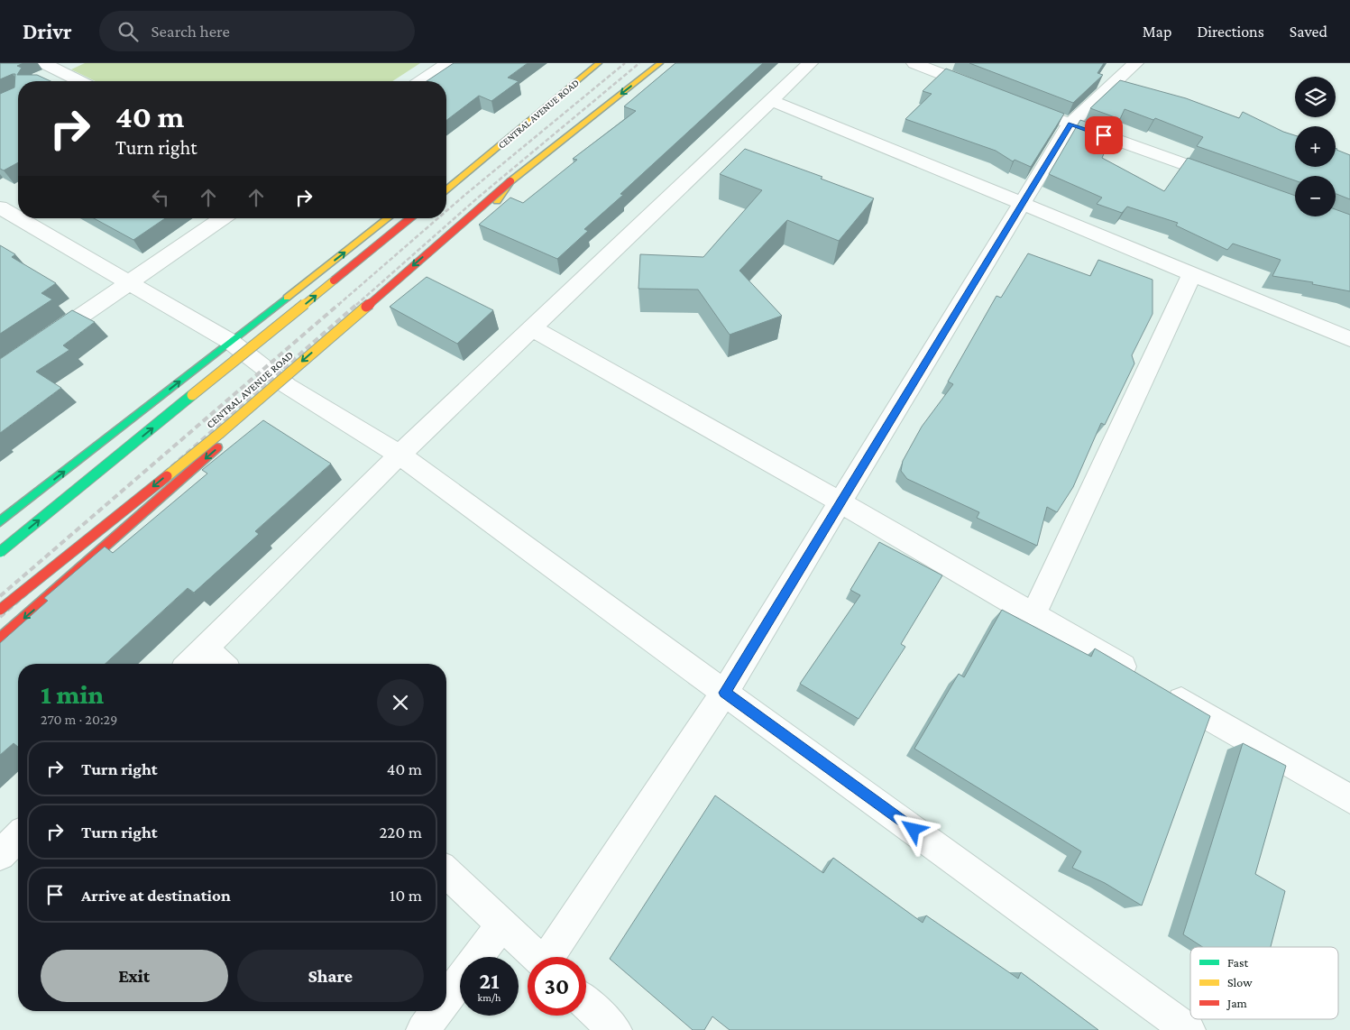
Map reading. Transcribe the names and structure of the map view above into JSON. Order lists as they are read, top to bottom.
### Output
{
  "streets": {
    "main road": ["CENTRAL AVENUE ROAD"]
  },
  "legend": ["Fast", "Slow", "Jam"],
  "page": {
    "header": "Drivr",
    "search": "Search here",
    "nav": ["Map", "Directions", "Saved"],
    "map_buttons": ["+", "−"],
    "turn": ["40 m", "Turn right"],
    "heading": ["1 min", "270 m · 20:29"],
    "list": [
      {
        "name": "Turn right",
        "value": "40 m"
      },
      {
        "name": "Turn right",
        "value": "220 m"
      },
      {
        "name": "Arrive at destination",
        "value": "10 m"
      }
    ],
    "buttons": ["Exit", "Share"],
    "speed": "21 km/h",
    "limit": "30"
  }
}
